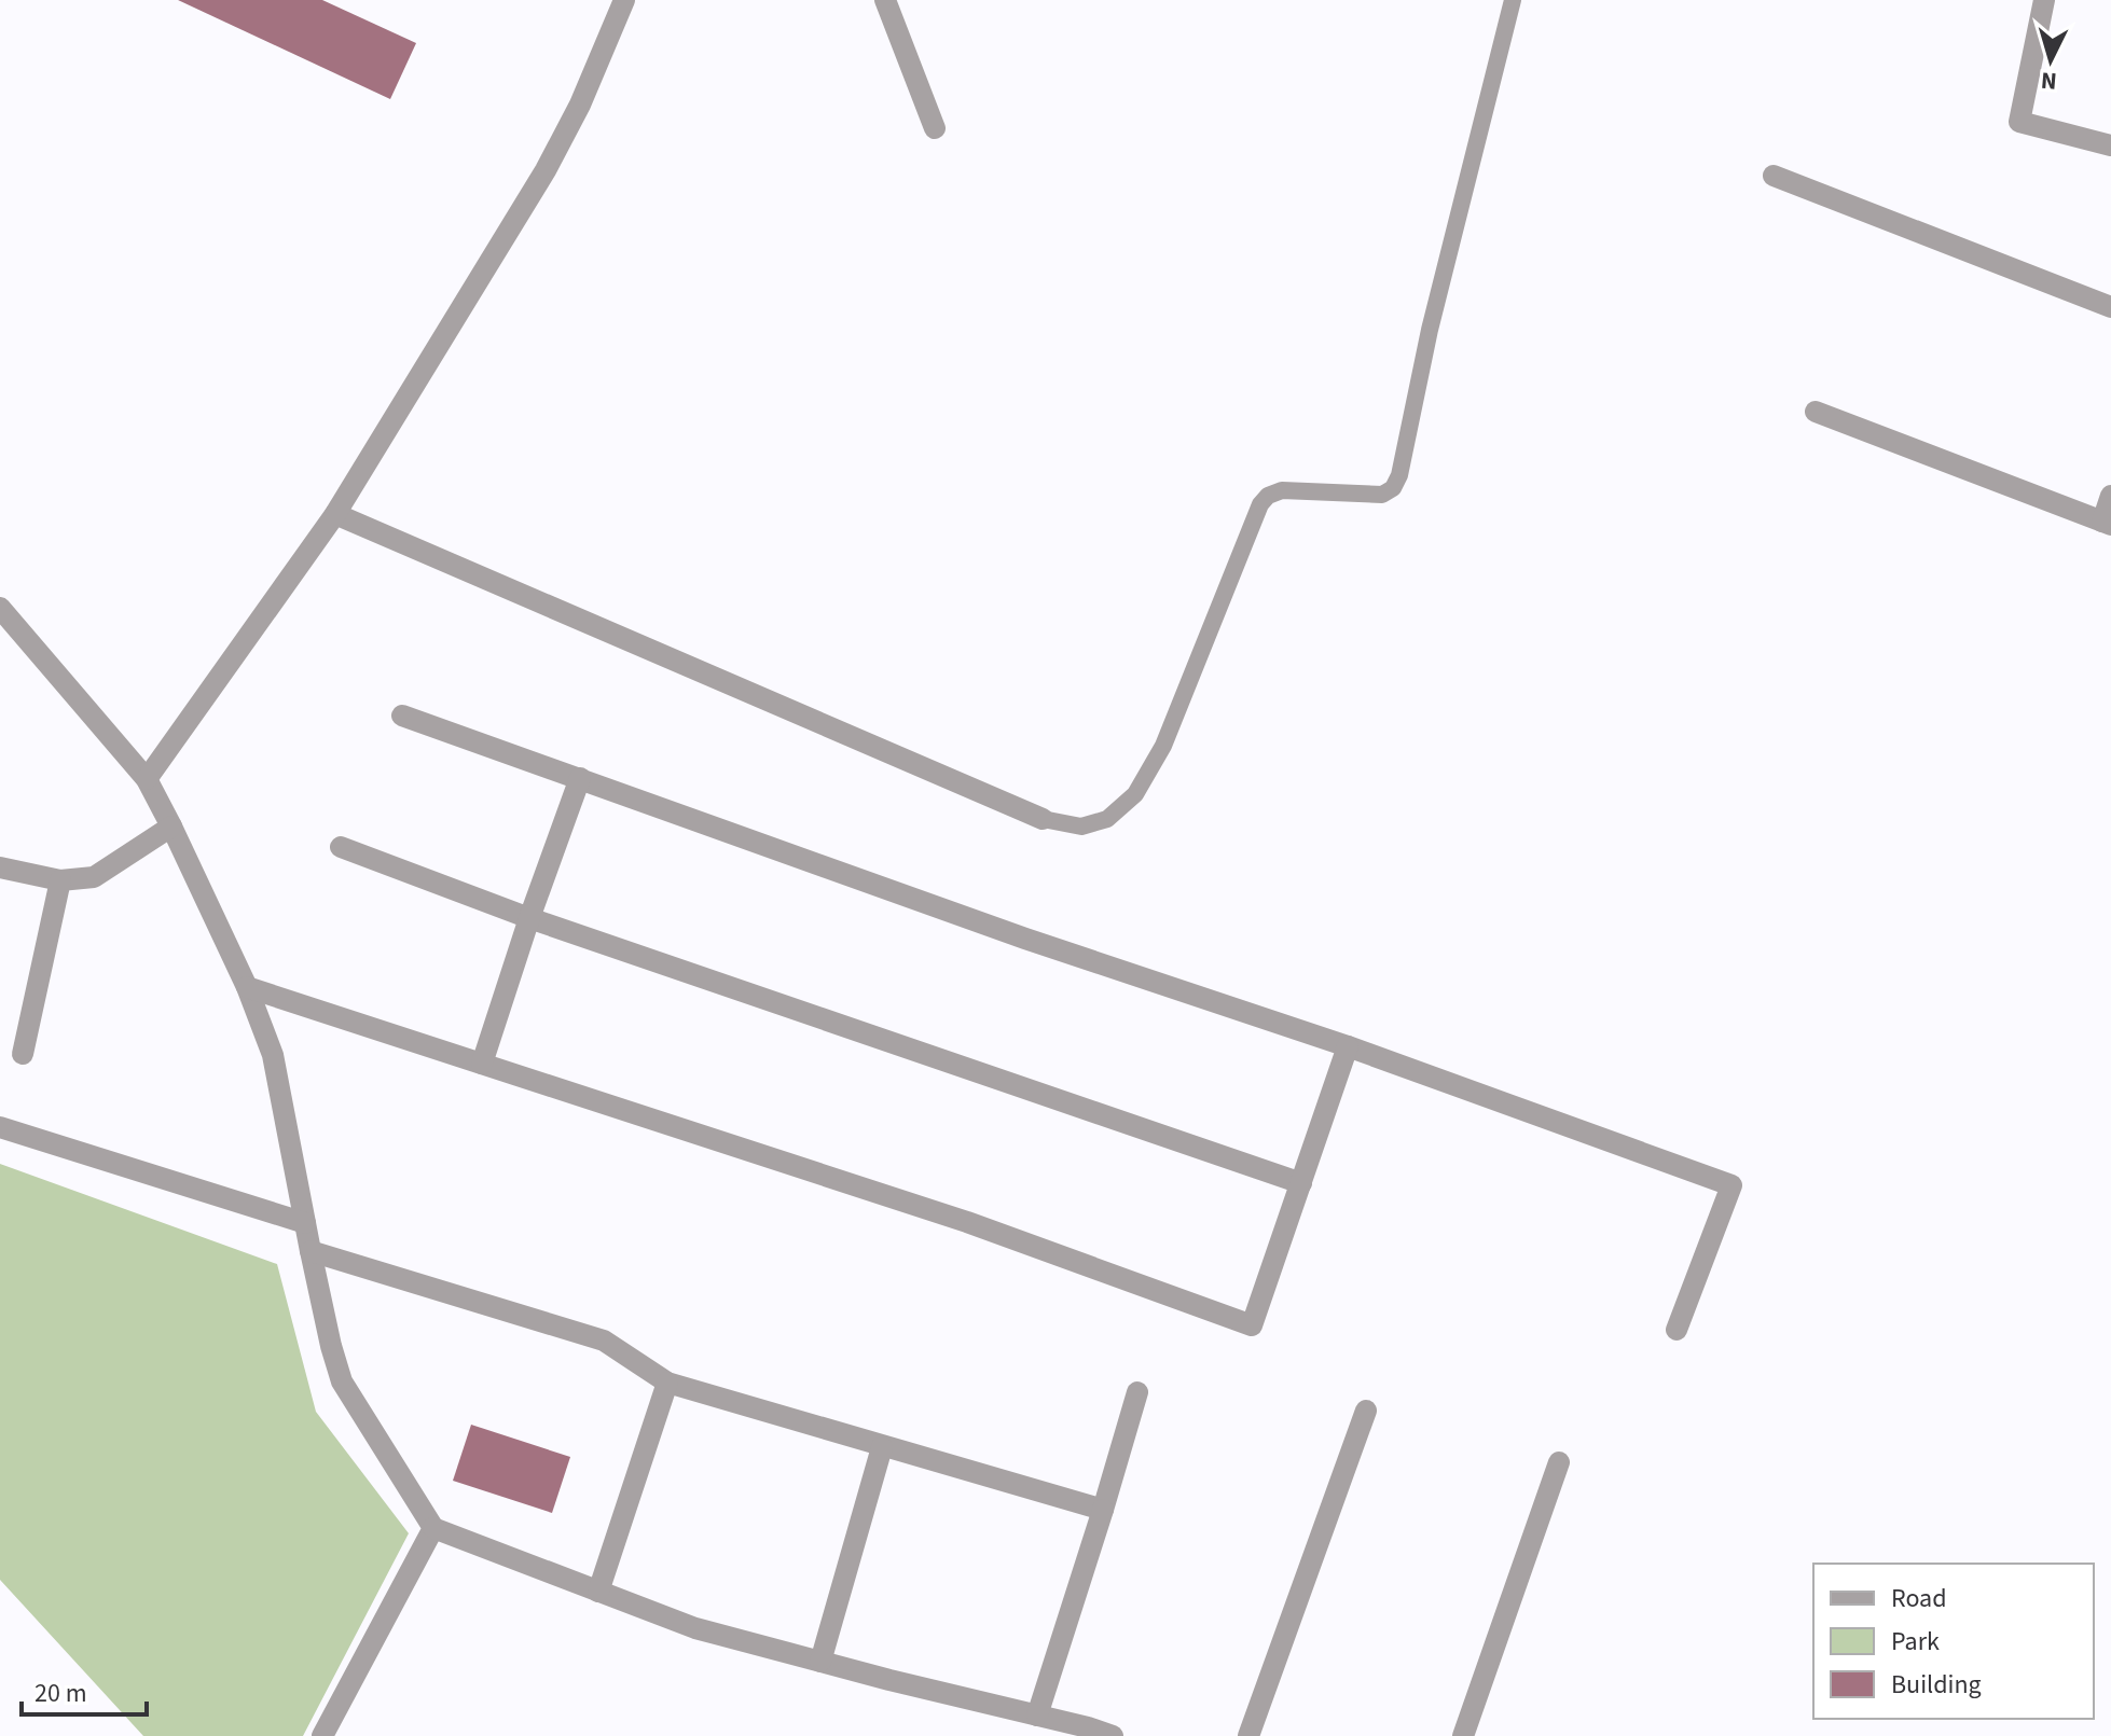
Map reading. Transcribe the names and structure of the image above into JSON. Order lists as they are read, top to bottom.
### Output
{
  "legend": ["Road", "Park", "Building"],
  "scale_bar": "20 m",
  "north": "bottom"
}
